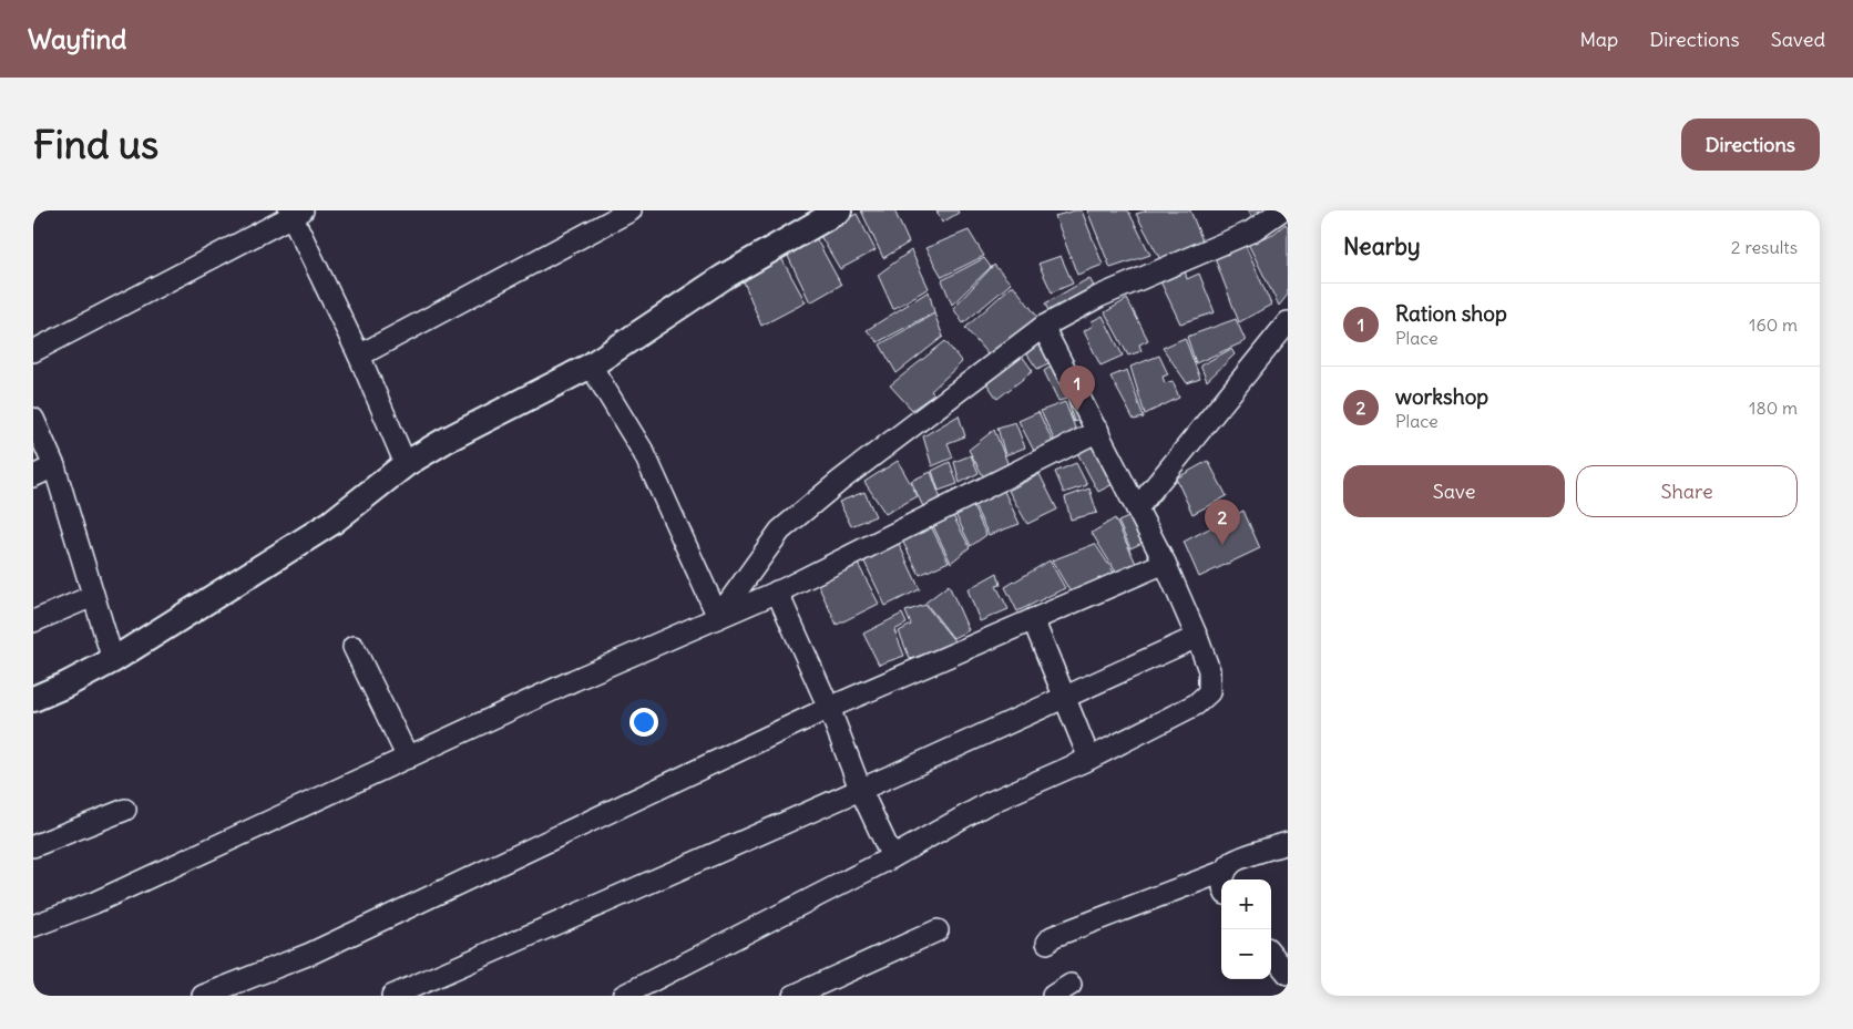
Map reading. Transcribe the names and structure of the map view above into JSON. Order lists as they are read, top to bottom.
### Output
{
  "page": {
    "header": "Wayfind",
    "nav": ["Map", "Directions", "Saved"],
    "buttons": [
      "Directions",
      ["Save", "Share"]
    ],
    "title": "Find us",
    "heading": ["Nearby", "2 results"],
    "list": [
      {
        "mark": "1",
        "name": "Ration shop",
        "note": "Place",
        "value": "160 m"
      },
      {
        "mark": "2",
        "name": "workshop",
        "note": "Place",
        "value": "180 m"
      }
    ],
    "pins": ["1", "2"],
    "map_buttons": ["+", "−"]
  }
}
